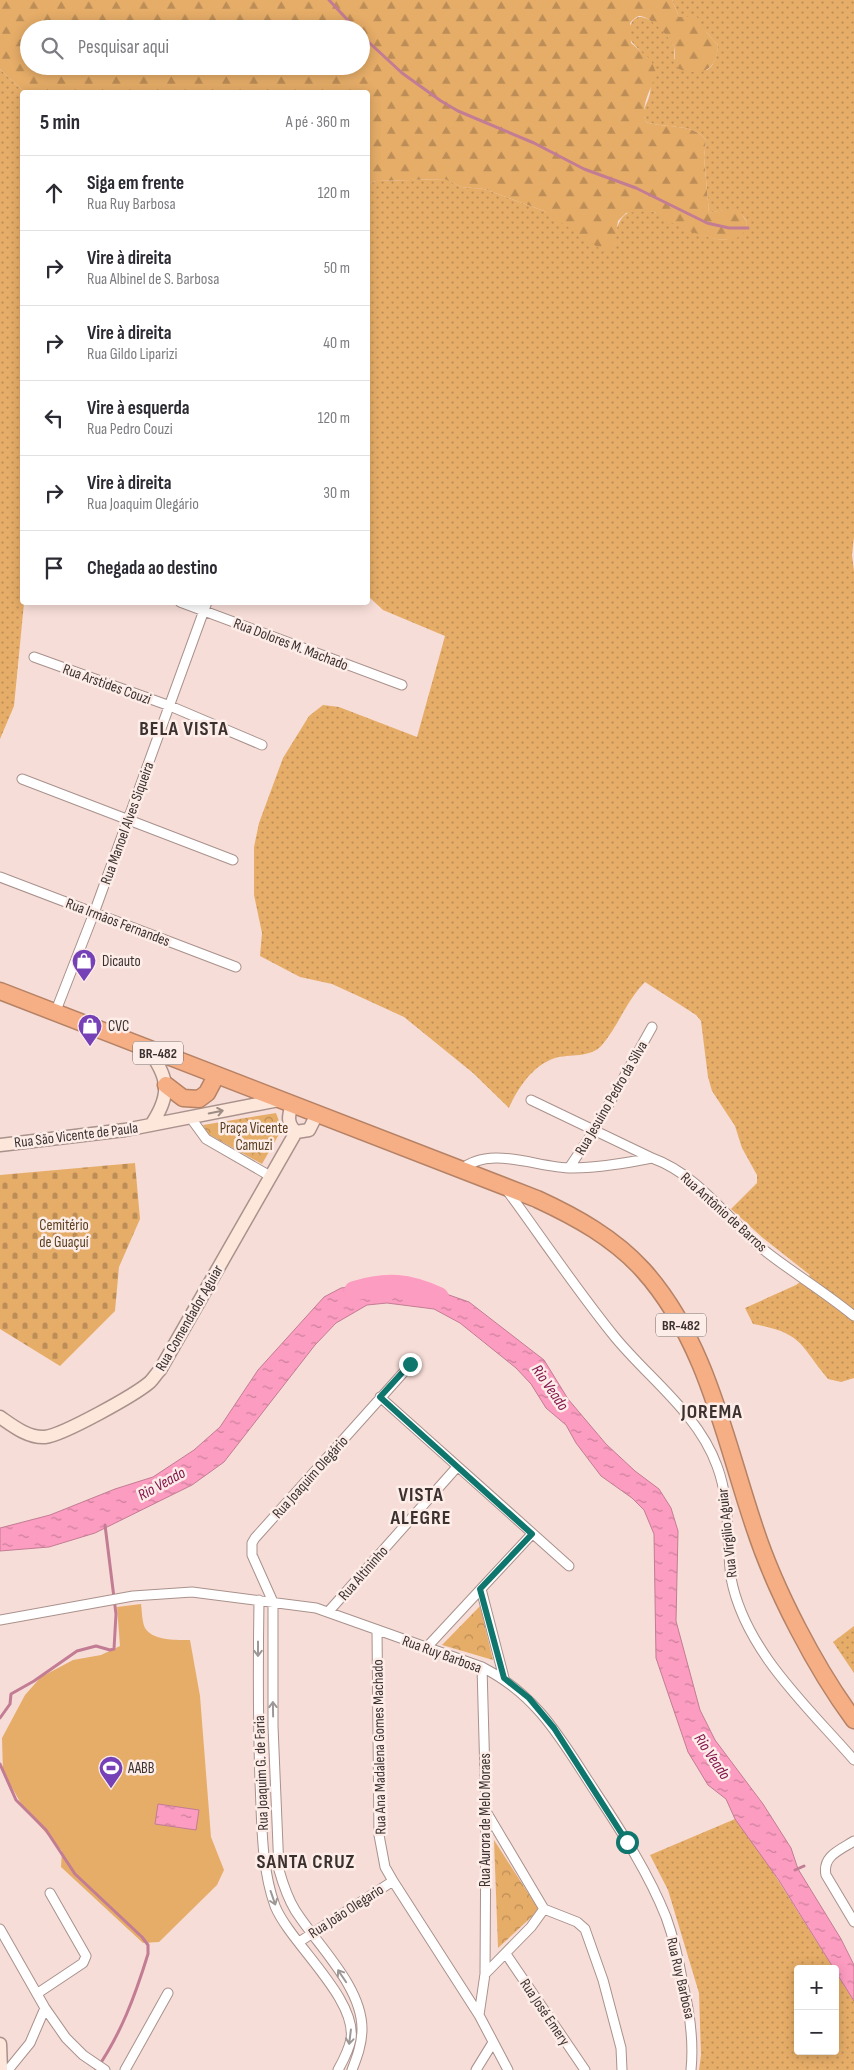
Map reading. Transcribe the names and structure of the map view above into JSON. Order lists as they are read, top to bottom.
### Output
{
  "streets": {
    "highway": ["BR-482"],
    "street": [
      "Rua Dolores M. Machado",
      "Rua Arstides Couzi",
      "Rua Manoel Alves Siqueira",
      "Rua Irmãos Fernandes",
      "Rua Jesuino Pedro da Silva",
      "Rua São Vicente de Paula",
      "Rua Antônio de Barros",
      "Rua Comendador Aguiar",
      "Rua Joaquim Olegário",
      "Rua Virgilio Aguiar",
      "Rua Altininho",
      "Rua Ruy Barbosa",
      "Rua Ana Madalena Gomes Machado",
      "Rua Joaquim G. de Faria",
      "Rua Aurora de Melo Moraes",
      "Rua João Olegario",
      "Rua José Emery"
    ]
  },
  "crossings": [
    ["Rua Dolores M. Machado", "Rua Manoel Alves Siqueira"],
    ["Rua Arstides Couzi", "Rua Manoel Alves Siqueira"],
    ["Rua Manoel Alves Siqueira", "Rua Irmãos Fernandes"],
    ["Rua Manoel Alves Siqueira", "BR-482"],
    ["BR-482", "Rua São Vicente de Paula"],
    ["BR-482", "Rua Virgilio Aguiar"],
    ["Rua Jesuino Pedro da Silva", "Rua Antônio de Barros"],
    ["Rua Joaquim Olegário", "Rua Ruy Barbosa"],
    ["Rua Joaquim Olegário", "Rua Joaquim G. de Faria"],
    ["Rua Altininho", "Rua Ruy Barbosa"],
    ["Rua Ruy Barbosa", "Rua Ana Madalena Gomes Machado"],
    ["Rua Ruy Barbosa", "Rua Joaquim G. de Faria"],
    ["Rua Ruy Barbosa", "Rua Aurora de Melo Moraes"],
    ["Rua Ana Madalena Gomes Machado", "Rua Aurora de Melo Moraes"],
    ["Rua Ana Madalena Gomes Machado", "Rua João Olegario"],
    ["Rua Joaquim G. de Faria", "Rua João Olegario"]
  ],
  "districts": [
    "BELA VISTA",
    "JOREMA",
    "VISTA ALEGRE",
    "SANTA CRUZ"
  ],
  "water": ["Rio Veado"],
  "parks": ["Praça Vicente Camuzi", "Cemitério de Guaçuí"],
  "places": {
    "shop": ["Dicauto", "CVC"],
    "sports": ["AABB"]
  },
  "page": {
    "search": "Pesquisar aqui",
    "heading": ["5 min", "A pé · 360 m"],
    "list": [
      ["Siga em frente", "Rua Ruy Barbosa", "120 m"],
      ["Vire à direita", "Rua Albinel de S. Barbosa", "50 m"],
      ["Vire à direita", "Rua Gildo Liparizi", "40 m"],
      ["Vire à esquerda", "Rua Pedro Couzi", "120 m"],
      ["Vire à direita", "Rua Joaquim Olegário", "30 m"],
      "Chegada ao destino"
    ],
    "map_buttons": ["+", "−"]
  }
}
